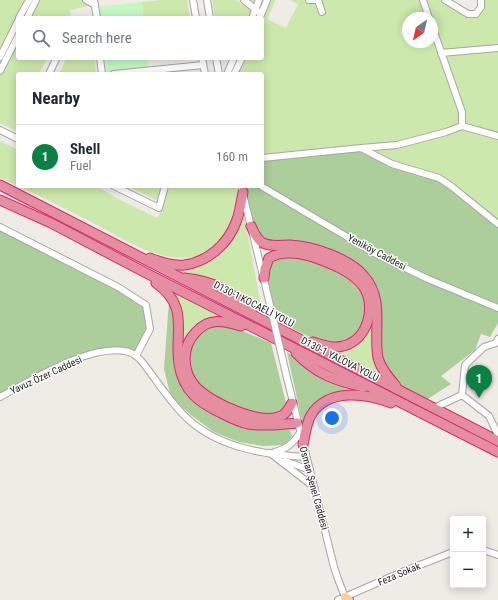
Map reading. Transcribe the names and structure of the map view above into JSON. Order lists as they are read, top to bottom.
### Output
{
  "streets": {
    "highway": ["D130-1 KOCAELİ YOLU", "D130-1 YALOVA YOLU"],
    "street": [
      "Yeniköy Caddesi",
      "Yavuz Özer Caddesi",
      "Osman Şenel Caddesi",
      "Feza Sokak"
    ]
  },
  "crossings": [
    ["Osman Şenel Caddesi", "Feza Sokak"]
  ],
  "north": "bottom left",
  "page": {
    "search": "Search here",
    "heading": "Nearby",
    "list": [
      {
        "mark": "1",
        "name": "Shell",
        "note": "Fuel",
        "value": "160 m"
      }
    ],
    "pins": "1",
    "map_buttons": ["+", "−"]
  }
}
